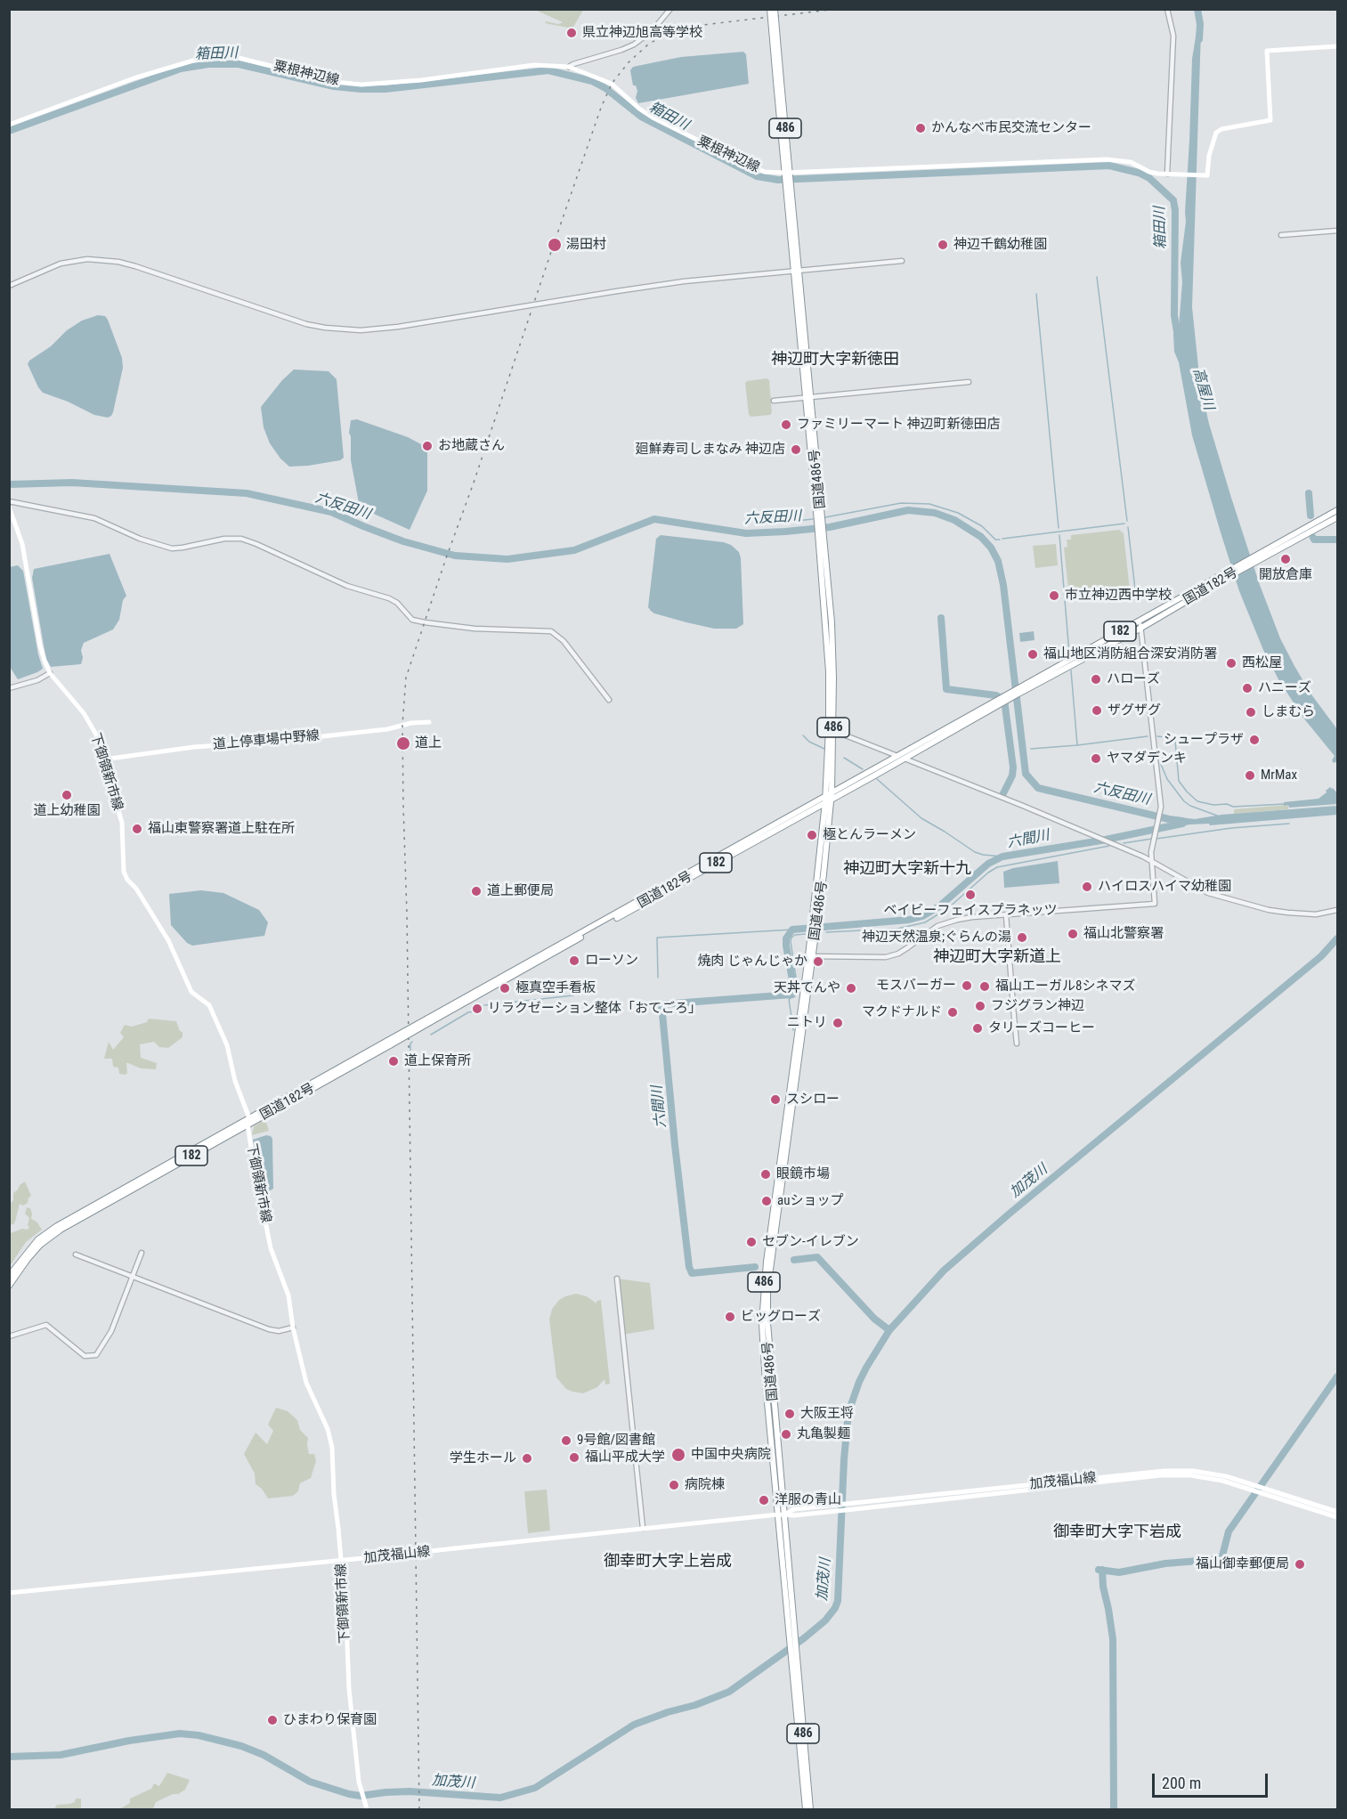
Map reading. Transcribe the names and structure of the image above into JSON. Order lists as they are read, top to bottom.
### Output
{
  "streets": {
    "highway": [
      "486",
      "国道486号",
      "国道182号",
      "182"
    ],
    "main road": [
      "粟根神辺線",
      "道上停車場中野線",
      "下御領新市線",
      "加茂福山線"
    ]
  },
  "crossings": [
    ["粟根神辺線", "国道486号"],
    ["国道486号", "国道182号"],
    ["国道486号", "加茂福山線"],
    ["国道182号", "下御領新市線"],
    ["道上停車場中野線", "下御領新市線"],
    ["下御領新市線", "加茂福山線"]
  ],
  "districts": [
    "神辺町大字新徳田",
    "神辺町大字新十九",
    "神辺町大字新道上",
    "御幸町大字下岩成",
    "御幸町大字上岩成"
  ],
  "water": [
    "箱田川",
    "高屋川",
    "六反田川",
    "六間川",
    "加茂川"
  ],
  "places": [
    "県立神辺旭高等学校",
    "かんなべ市民交流センター",
    "湯田村",
    "神辺千鶴幼稚園",
    "ファミリーマート 神辺町新徳田店",
    "お地蔵さん",
    "廻鮮寿司しまなみ 神辺店",
    "開放倉庫",
    "市立神辺西中学校",
    "福山地区消防組合深安消防署",
    "西松屋",
    "ハローズ",
    "ハニーズ",
    "ザグザグ",
    "しまむら",
    "シュープラザ",
    "道上",
    "ヤマダデンキ",
    "MrMax",
    "道上幼稚園",
    "福山東警察署道上駐在所",
    "極とんラーメン",
    "ハイロスハイマ幼稚園",
    "道上郵便局",
    "ベイビーフェイスプラネッツ",
    "福山北警察署",
    "神辺天然温泉;ぐらんの湯",
    "ローソン",
    "焼肉 じゃんじゃか",
    "モスバーガー",
    "福山エーガル8シネマズ",
    "極真空手看板",
    "天丼てんや",
    "フジグラン神辺",
    "リラクゼーション整体「おてごろ」",
    "マクドナルド",
    "ニトリ",
    "タリーズコーヒー",
    "道上保育所",
    "スシロー",
    "眼鏡市場",
    "auショップ",
    "セブン-イレブン",
    "ビッグローズ",
    "大阪王将",
    "丸亀製麺",
    "9号館/図書館",
    "中国中央病院",
    "福山平成大学",
    "学生ホール",
    "病院棟",
    "洋服の青山",
    "福山御幸郵便局",
    "ひまわり保育園"
  ],
  "scale_bar": "200 m"
}
